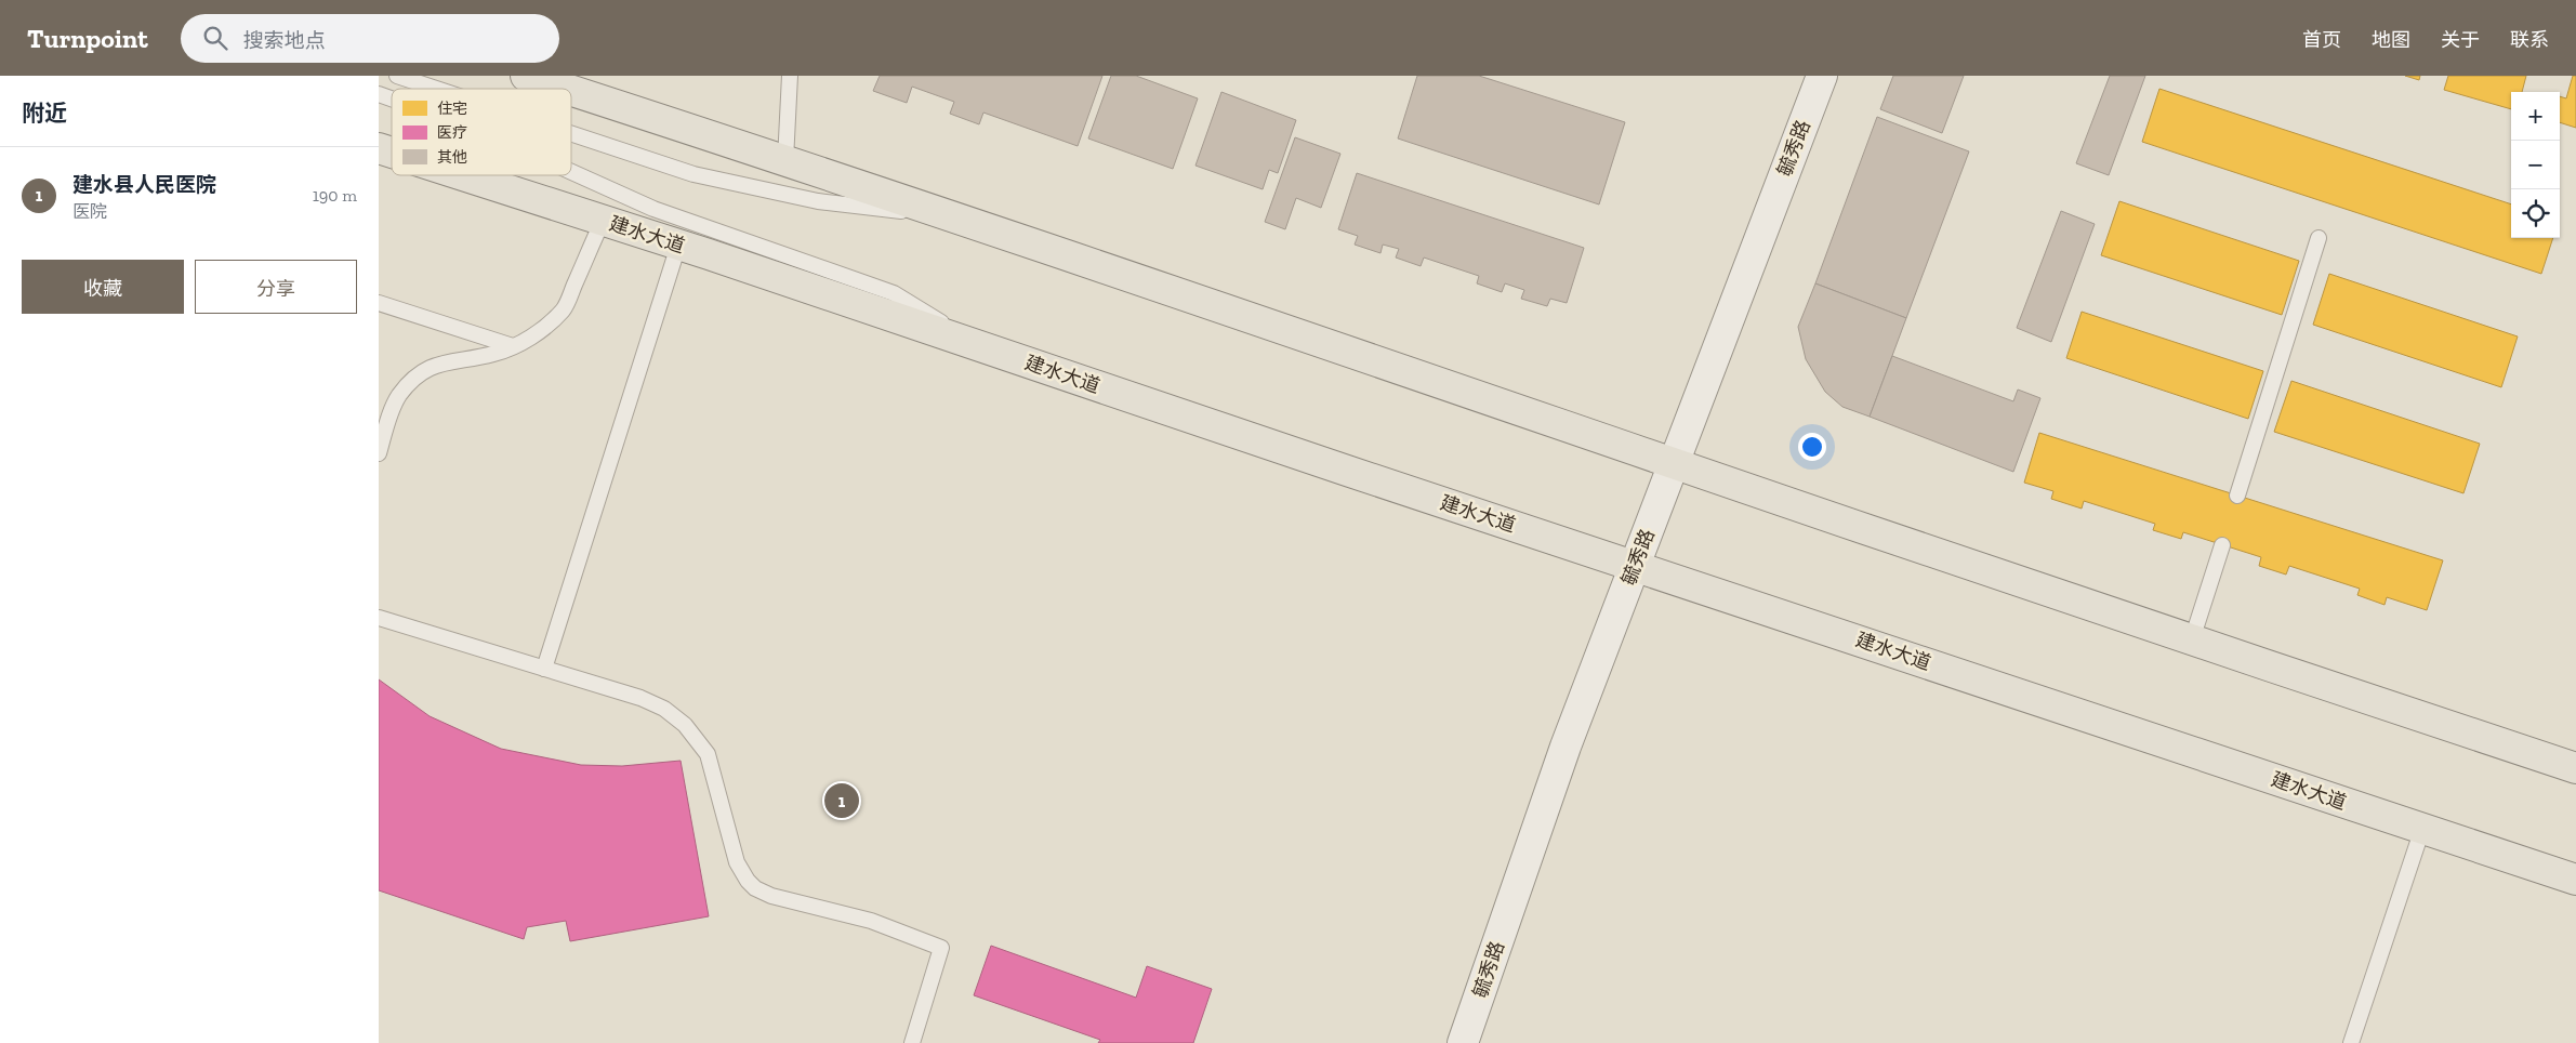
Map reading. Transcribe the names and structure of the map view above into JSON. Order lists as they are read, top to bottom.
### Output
{
  "streets": {
    "main road": ["建水大道"],
    "street": ["毓秀路"]
  },
  "crossings": [
    ["毓秀路", "建水大道"]
  ],
  "legend": ["住宅", "医疗", "其他"],
  "page": {
    "header": "Turnpoint",
    "search": "搜索地点",
    "nav": [
      "首页",
      "地图",
      "关于",
      "联系"
    ],
    "heading": "附近",
    "map_buttons": ["+", "−"],
    "list": [
      {
        "mark": "1",
        "name": "建水县人民医院",
        "note": "医院",
        "value": "190 m"
      }
    ],
    "buttons": ["收藏", "分享"],
    "pins": "1"
  }
}
